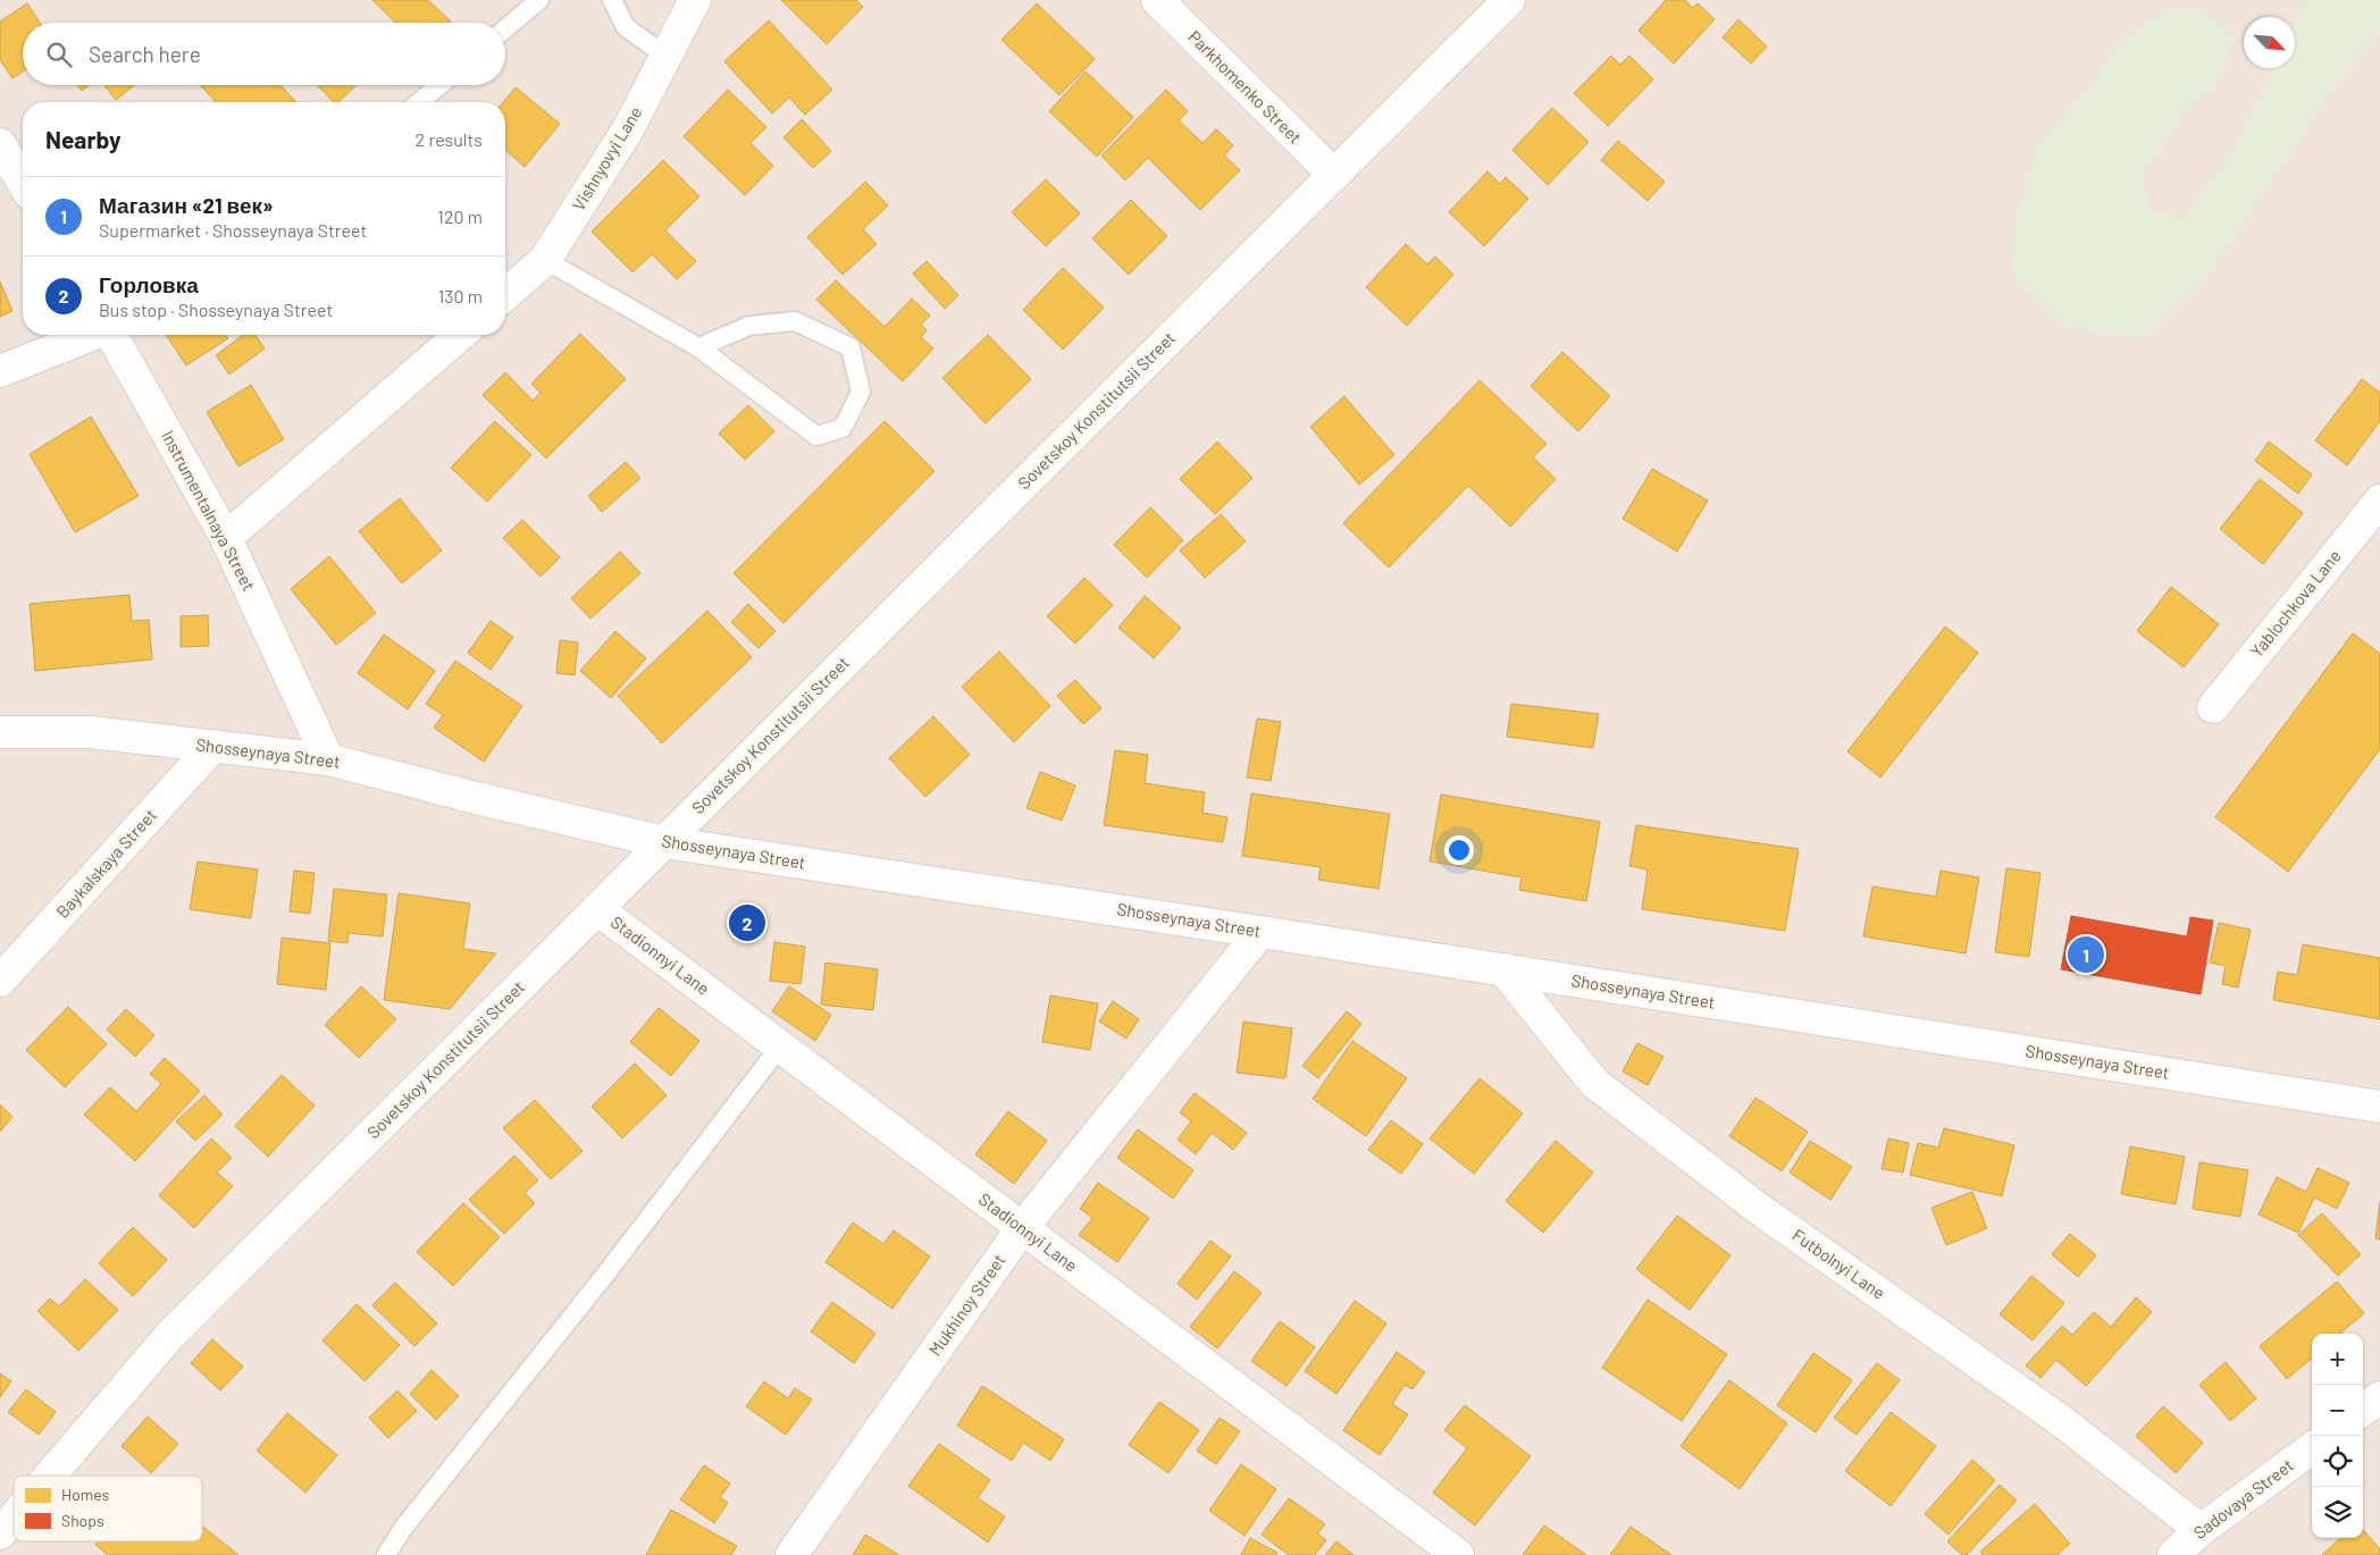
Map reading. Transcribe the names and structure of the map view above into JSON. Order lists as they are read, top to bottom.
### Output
{
  "streets": {
    "street": [
      "Parkhomenko Street",
      "Vishnyovyi Lane",
      "Sovetskoy Konstitutsii Street",
      "Instrumentalnaya Street",
      "Yablochkova Lane",
      "Shosseynaya Street",
      "Baykalskaya Street",
      "Stadionnyi Lane",
      "Futbolnyi Lane",
      "Mukhinoy Street",
      "Sadovaya Street"
    ]
  },
  "crossings": [
    ["Parkhomenko Street", "Sovetskoy Konstitutsii Street"],
    ["Sovetskoy Konstitutsii Street", "Shosseynaya Street"],
    ["Sovetskoy Konstitutsii Street", "Stadionnyi Lane"],
    ["Instrumentalnaya Street", "Shosseynaya Street"],
    ["Shosseynaya Street", "Baykalskaya Street"],
    ["Shosseynaya Street", "Futbolnyi Lane"],
    ["Shosseynaya Street", "Mukhinoy Street"],
    ["Stadionnyi Lane", "Mukhinoy Street"],
    ["Futbolnyi Lane", "Sadovaya Street"]
  ],
  "legend": ["Homes", "Shops"],
  "north": "bottom right",
  "page": {
    "search": "Search here",
    "heading": ["Nearby", "2 results"],
    "list": [
      {
        "mark": "1",
        "name": "Магазин «21 век»",
        "note": "Supermarket · Shosseynaya Street",
        "value": "120 m"
      },
      {
        "mark": "2",
        "name": "Горловка",
        "note": "Bus stop · Shosseynaya Street",
        "value": "130 m"
      }
    ],
    "pins": ["2", "1"],
    "map_buttons": ["+", "−"]
  }
}
